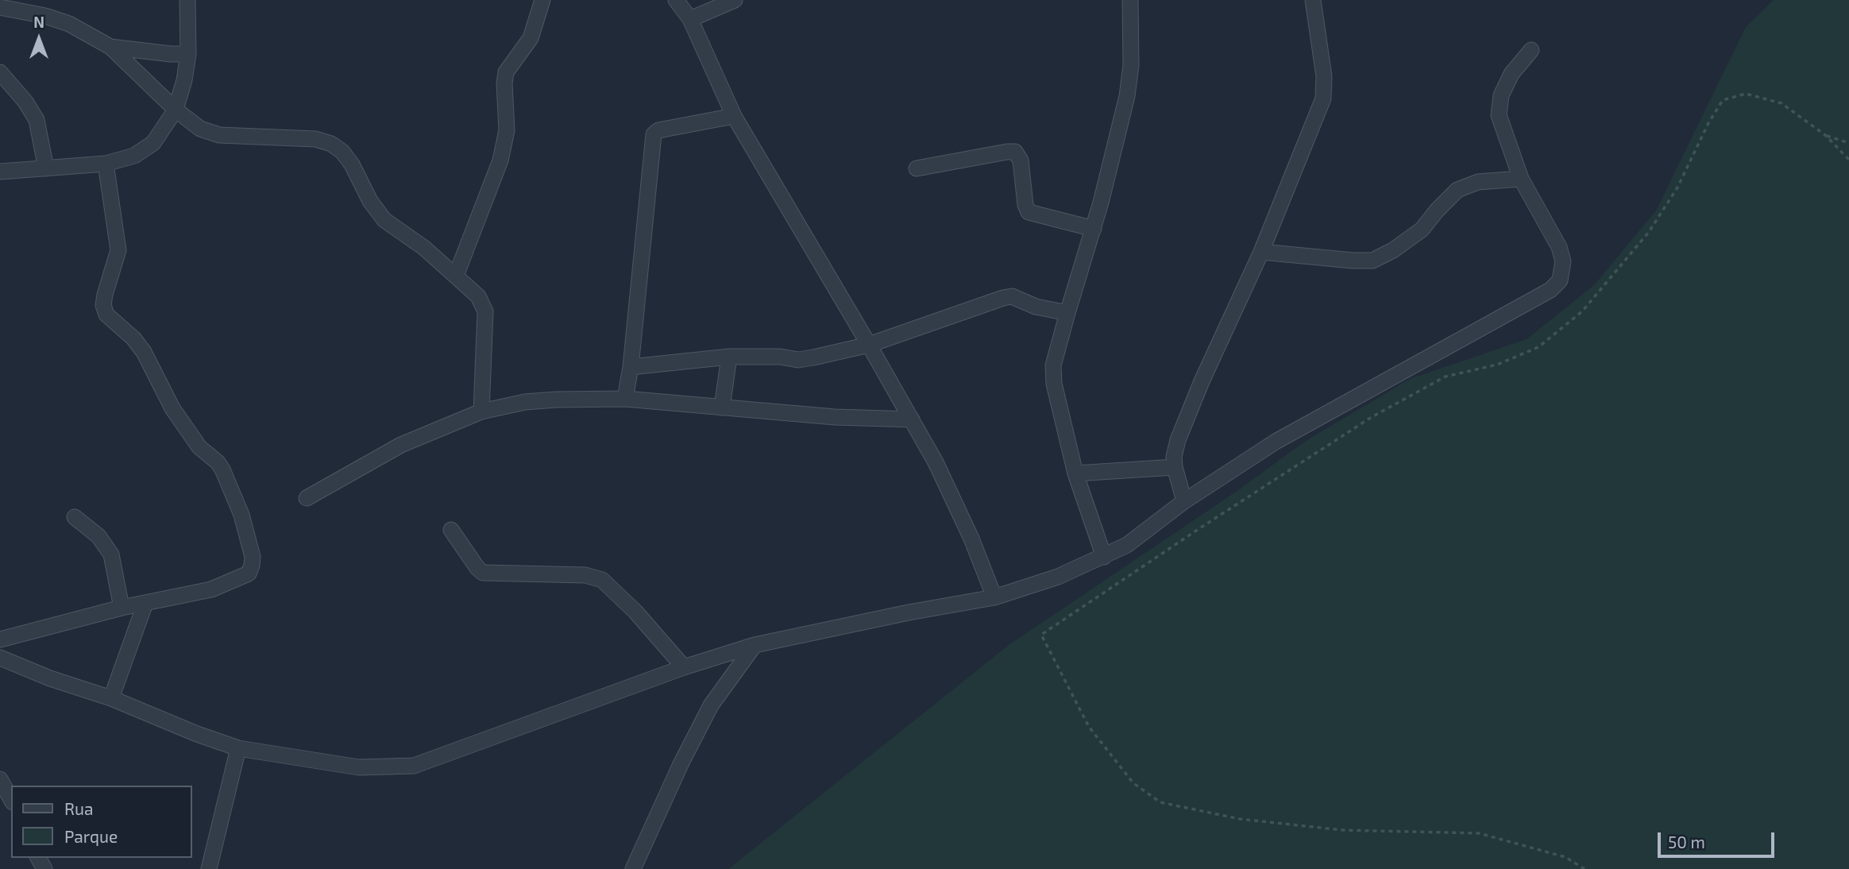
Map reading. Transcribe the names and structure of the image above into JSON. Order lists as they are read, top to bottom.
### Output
{
  "legend": ["Rua", "Parque"],
  "scale_bar": "50 m",
  "north": "top"
}
